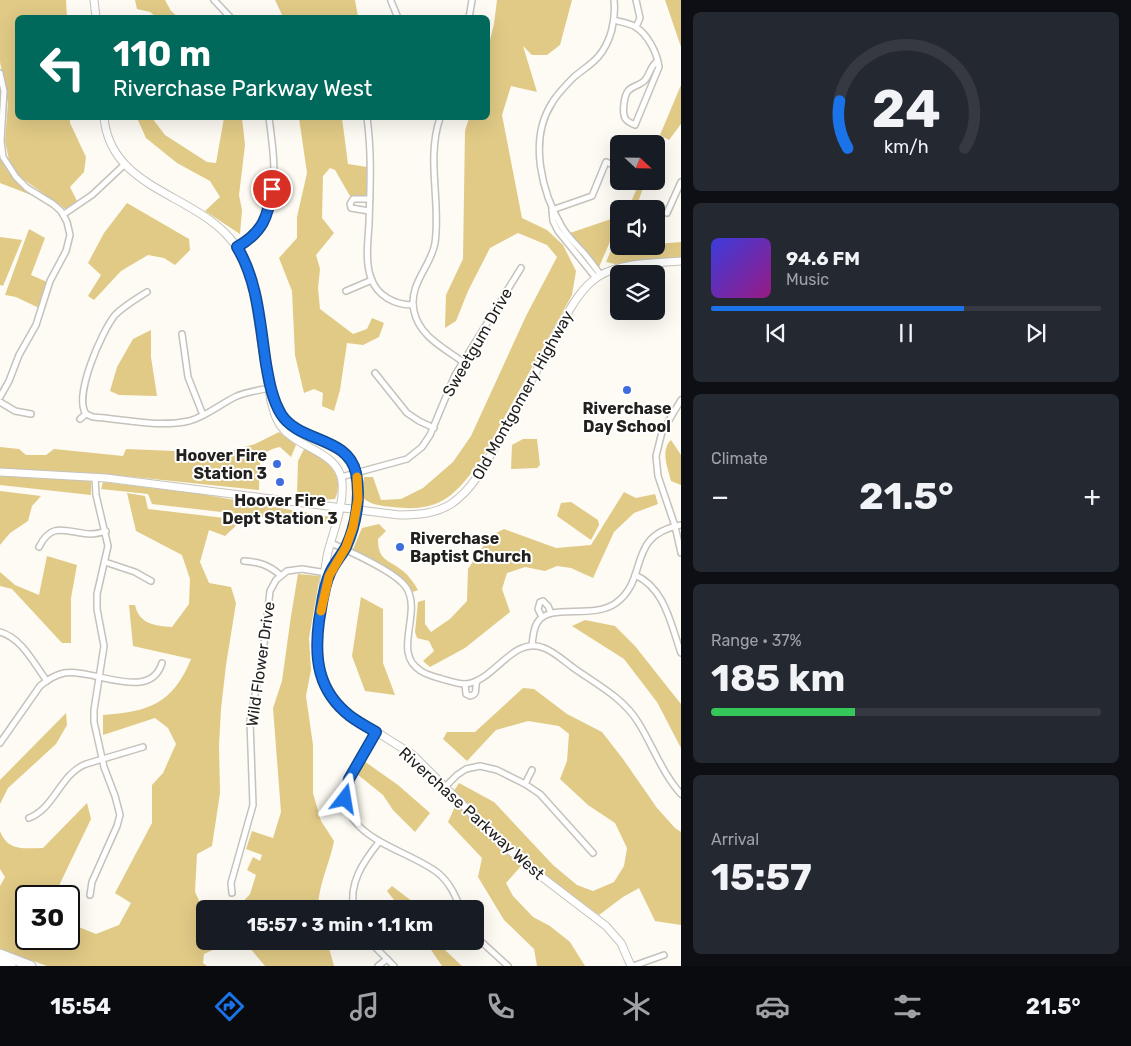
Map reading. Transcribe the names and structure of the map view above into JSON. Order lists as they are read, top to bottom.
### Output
{
  "streets": {
    "street": [
      "Sweetgum Drive",
      "Old Montgomery Highway",
      "Wild Flower Drive",
      "Riverchase Parkway West"
    ]
  },
  "crossings": [
    ["Sweetgum Drive", "Riverchase Parkway West"],
    ["Old Montgomery Highway", "Riverchase Parkway West"]
  ],
  "places": [
    "Riverchase Day School",
    "Hoover Fire Station 3",
    "Hoover Fire Dept Station 3",
    "Riverchase Baptist Church"
  ],
  "north": "right",
  "page": {
    "turn": ["110 m", "Riverchase Parkway West"],
    "song": ["94.6 FM", "Music"],
    "tile": [
      "Climate",
      ["Range · 37%", "185 km"],
      ["Arrival", "15:57"]
    ],
    "heat": ["−", "21.5°", "+"],
    "limit": "30",
    "trip": "15:57 · 3 min · 1.1 km",
    "tabs": ["15:54", "21.5°"],
    "gauge": ["24", "km/h"]
  }
}
